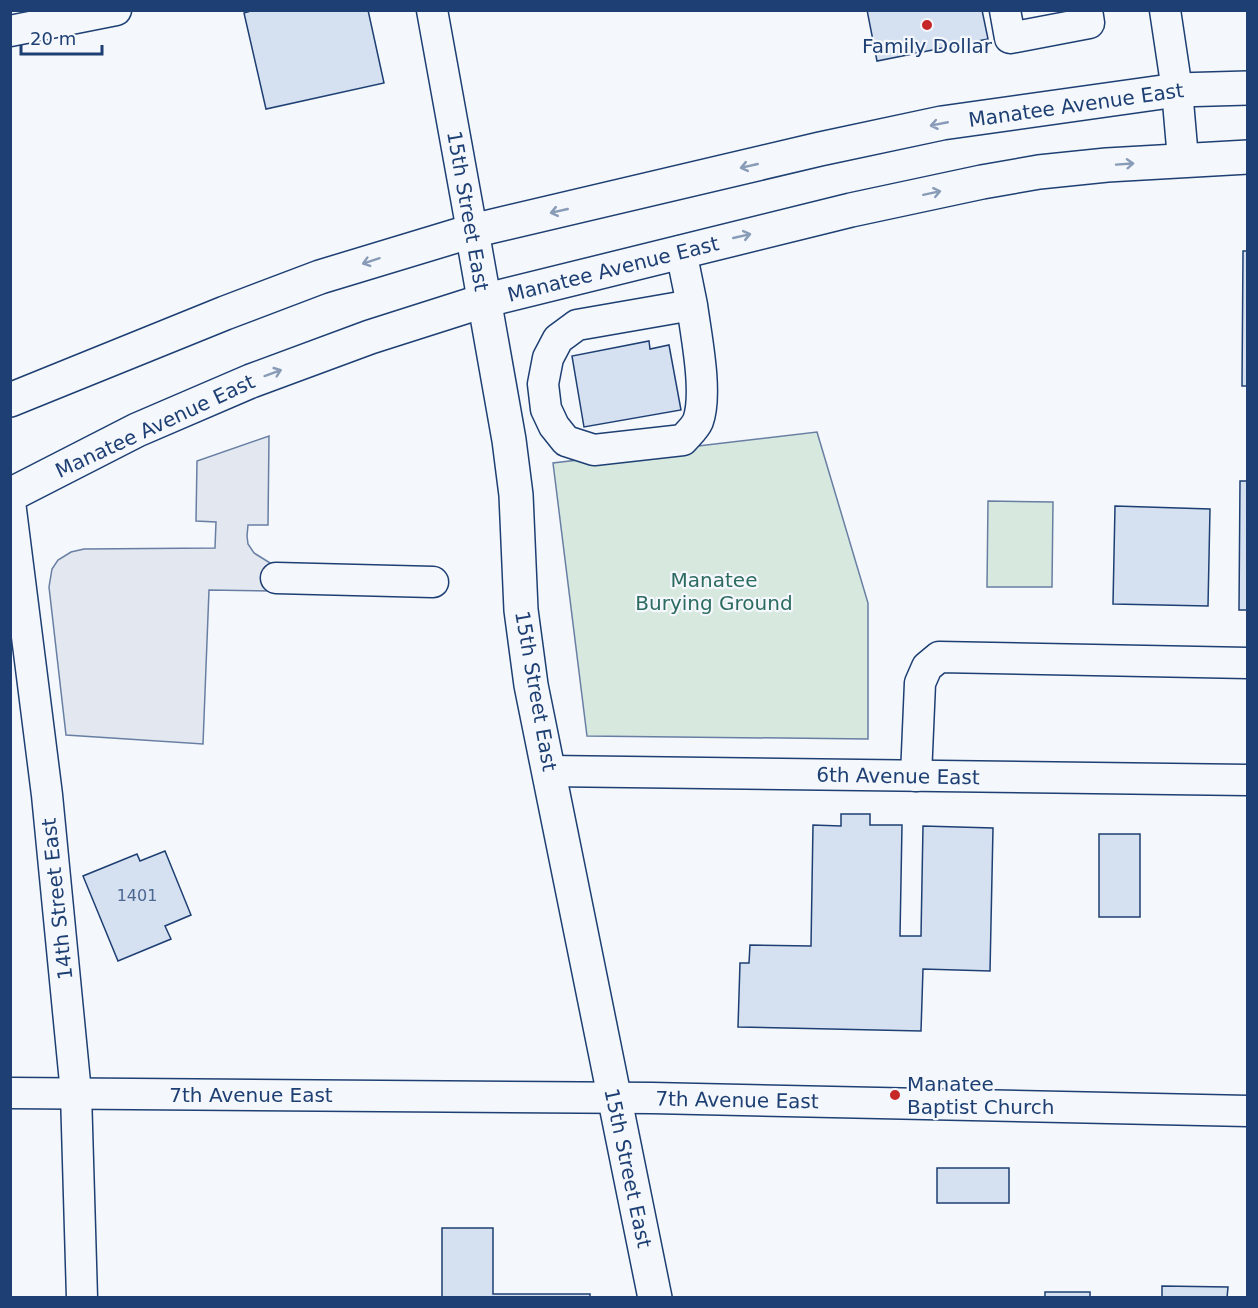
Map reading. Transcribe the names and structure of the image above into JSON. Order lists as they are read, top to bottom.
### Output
{
  "streets": {
    "main road": ["Manatee Avenue East", "15th Street East"],
    "street": ["6th Avenue East", "14th Street East", "7th Avenue East"]
  },
  "crossings": [
    ["Manatee Avenue East", "15th Street East"],
    ["15th Street East", "6th Avenue East"],
    ["15th Street East", "7th Avenue East"],
    ["14th Street East", "7th Avenue East"]
  ],
  "parks": ["Manatee Burying Ground"],
  "places": ["Family Dollar", "Manatee Baptist Church"],
  "house_numbers": ["1401"],
  "scale_bar": "20 m"
}
